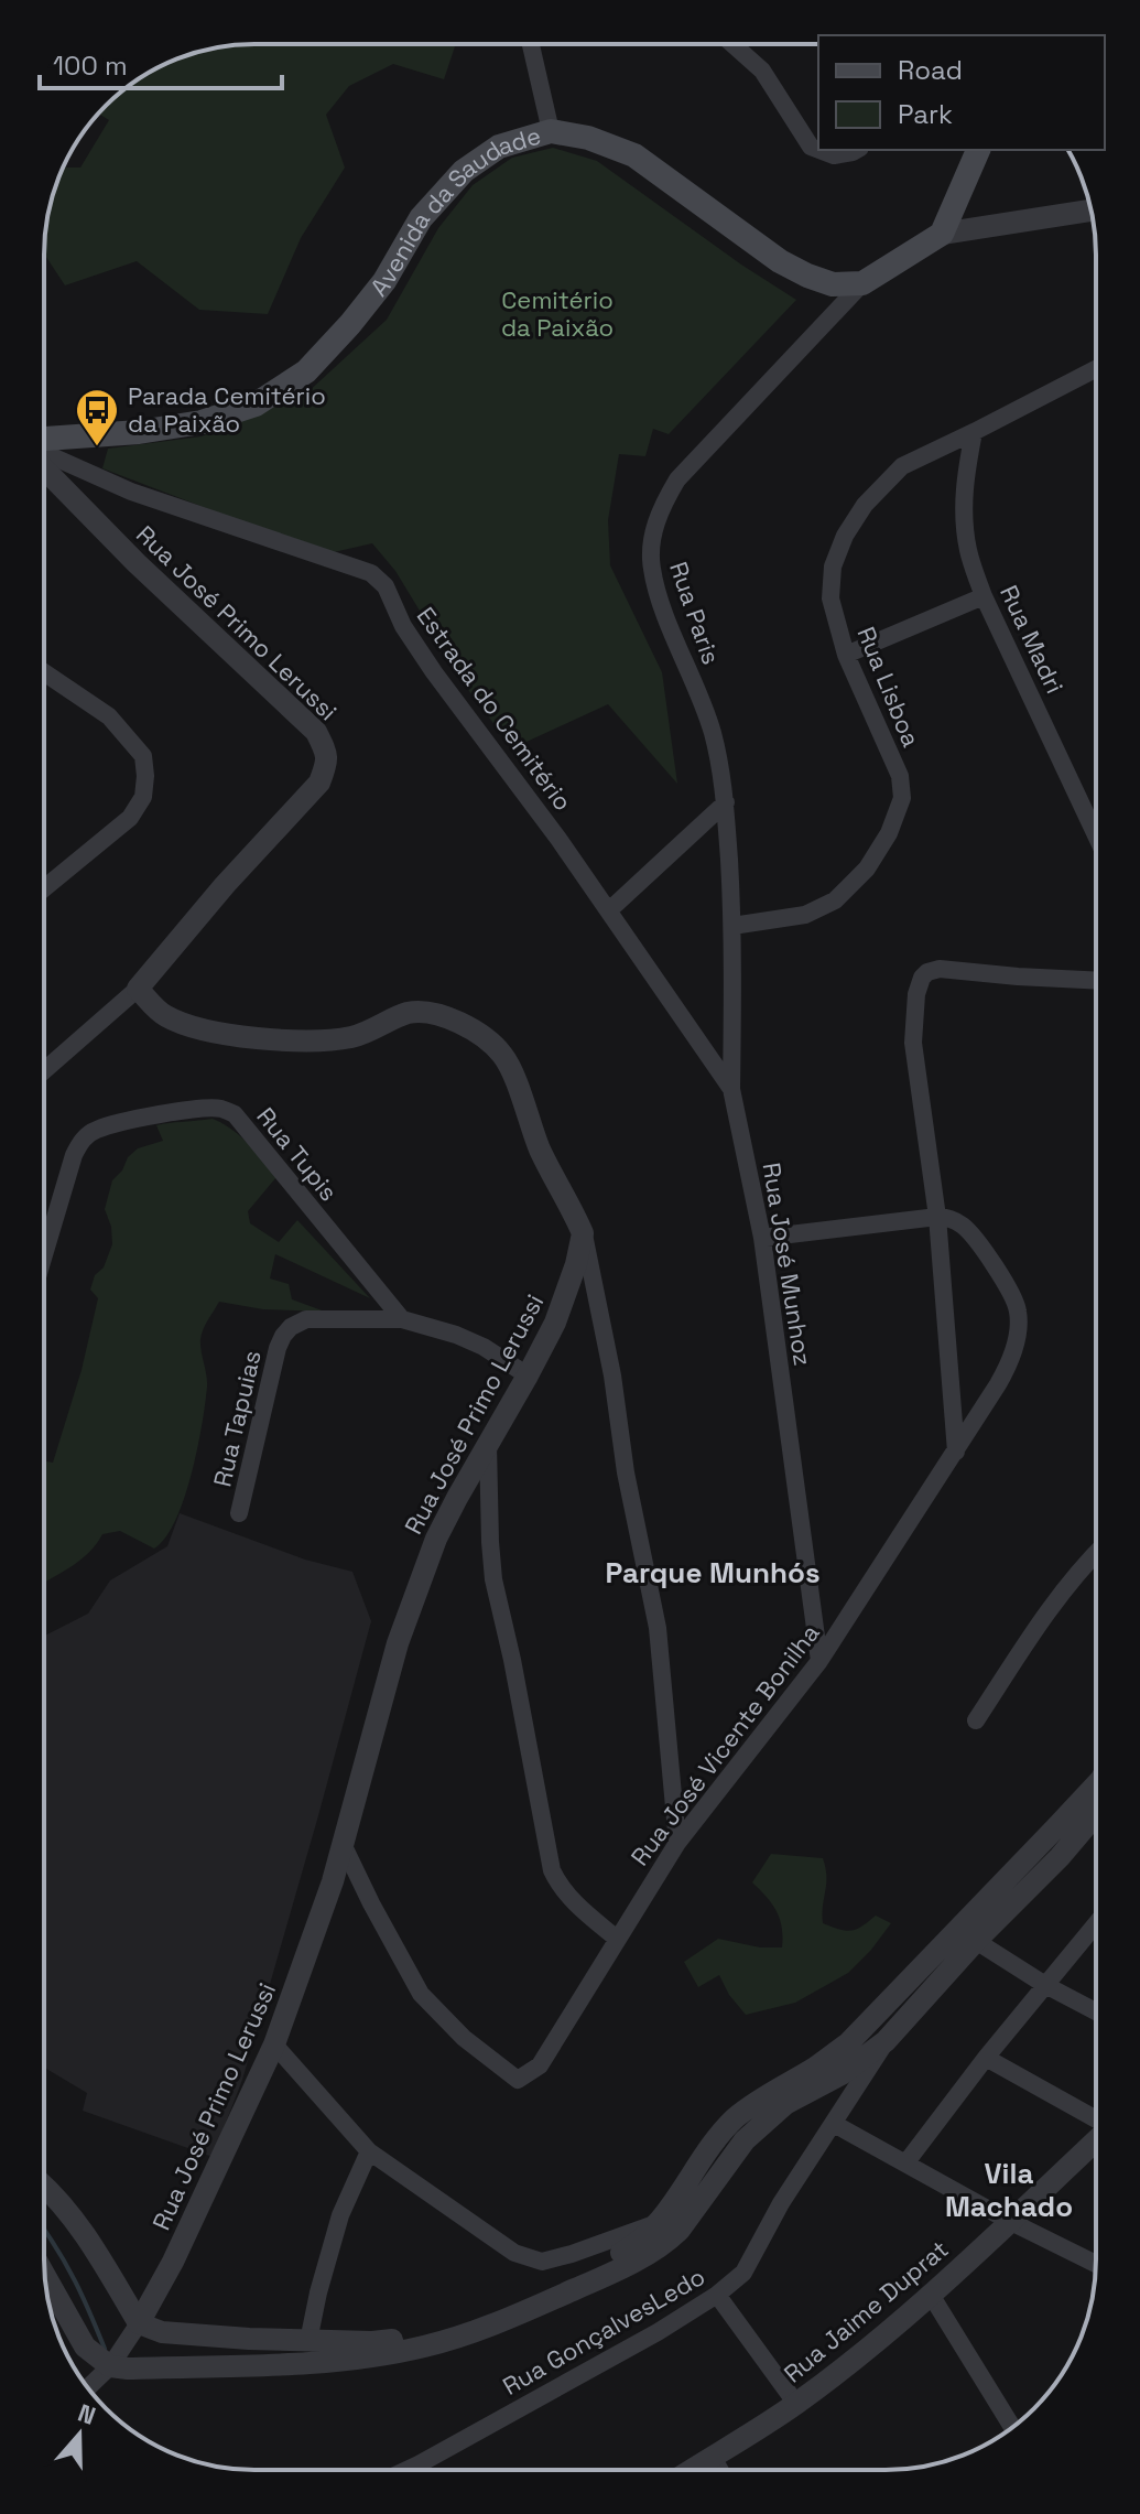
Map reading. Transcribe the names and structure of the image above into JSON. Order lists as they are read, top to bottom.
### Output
{
  "streets": {
    "main road": ["Avenida da Saudade"],
    "street": [
      "Rua Paris",
      "Rua José Primo Lerussi",
      "Rua Madri",
      "Rua Lisboa",
      "Estrada do Cemitério",
      "Rua Tupis",
      "Rua José Munhoz",
      "Rua Tapuias",
      "Rua José Vicente Bonilha",
      "Rua Jaime Duprat",
      "Rua GonçalvesLedo"
    ]
  },
  "crossings": [
    ["Avenida da Saudade", "Rua Paris"],
    ["Rua Paris", "Rua Lisboa"],
    ["Rua Paris", "Rua José Munhoz"],
    ["Rua José Primo Lerussi", "Rua Tapuias"],
    ["Rua José Primo Lerussi", "Rua José Vicente Bonilha"],
    ["Rua Madri", "Rua Lisboa"],
    ["Estrada do Cemitério", "Rua José Munhoz"],
    ["Rua Tupis", "Rua Tapuias"],
    ["Rua José Munhoz", "Rua José Vicente Bonilha"]
  ],
  "districts": ["Parque Munhós", "Vila Machado"],
  "parks": ["Cemitério da Paixão"],
  "places": {
    "bus stop": ["Parada Cemitério da Paixão"]
  },
  "legend": ["Road", "Park"],
  "scale_bar": "100 m",
  "north": "top"
}
